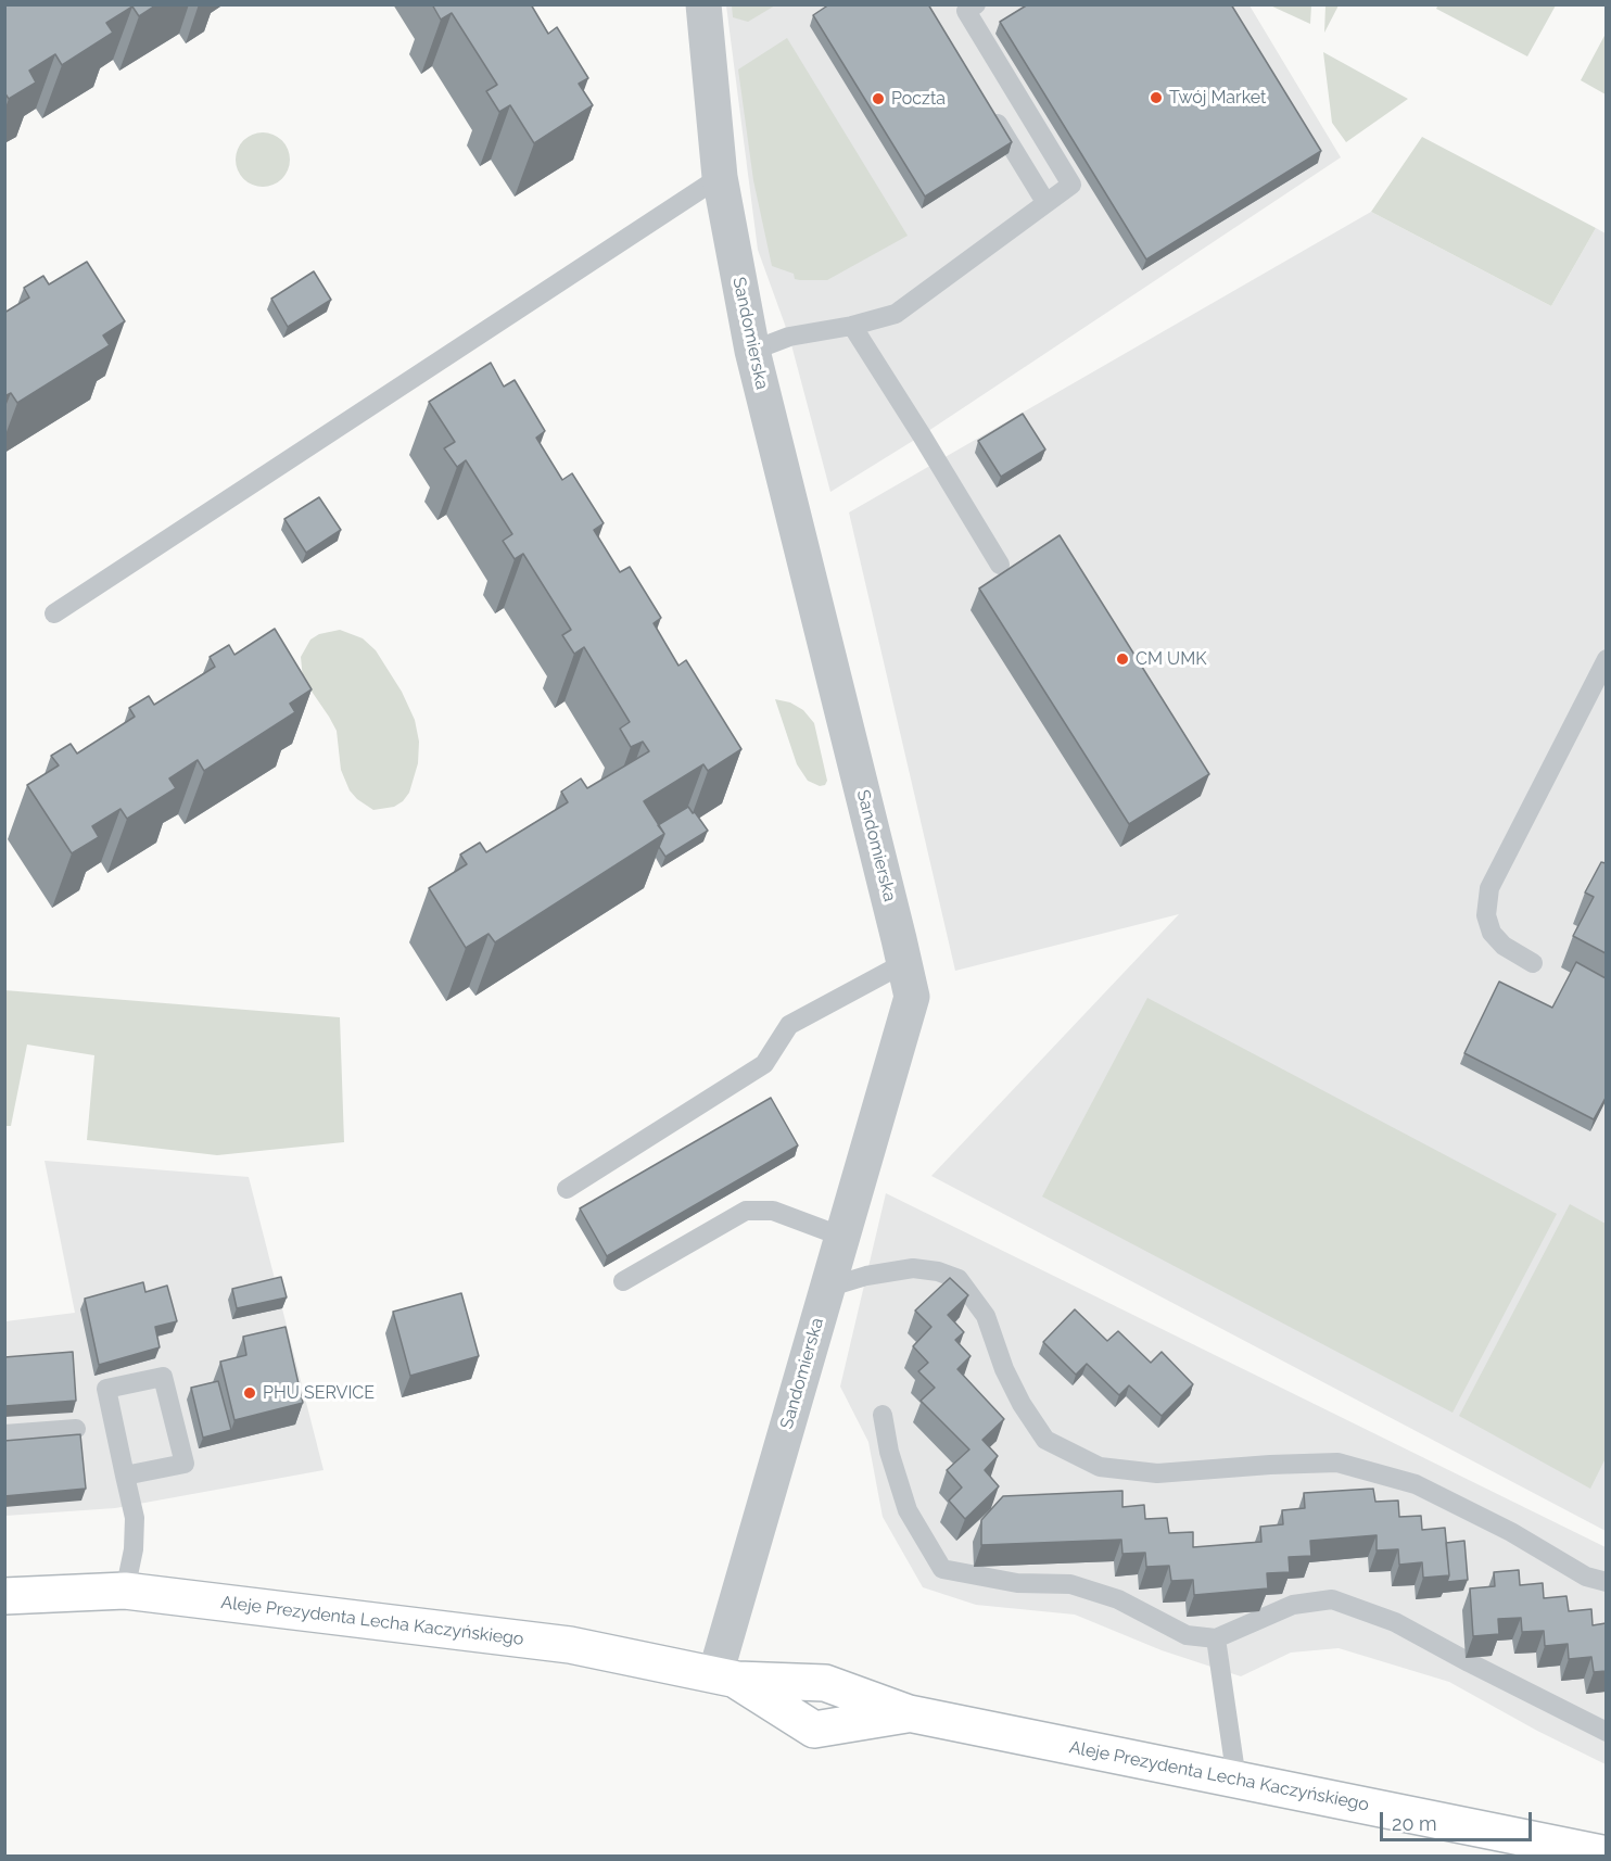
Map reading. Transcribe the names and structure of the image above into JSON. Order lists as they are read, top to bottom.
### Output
{
  "streets": {
    "street": ["Sandomierska", "Aleje Prezydenta Lecha Kaczyńskiego"]
  },
  "crossings": [
    ["Sandomierska", "Aleje Prezydenta Lecha Kaczyńskiego"]
  ],
  "places": [
    "Twój Market",
    "Poczta",
    "CM UMK",
    "PHU SERVICE"
  ],
  "scale_bar": "20 m"
}
